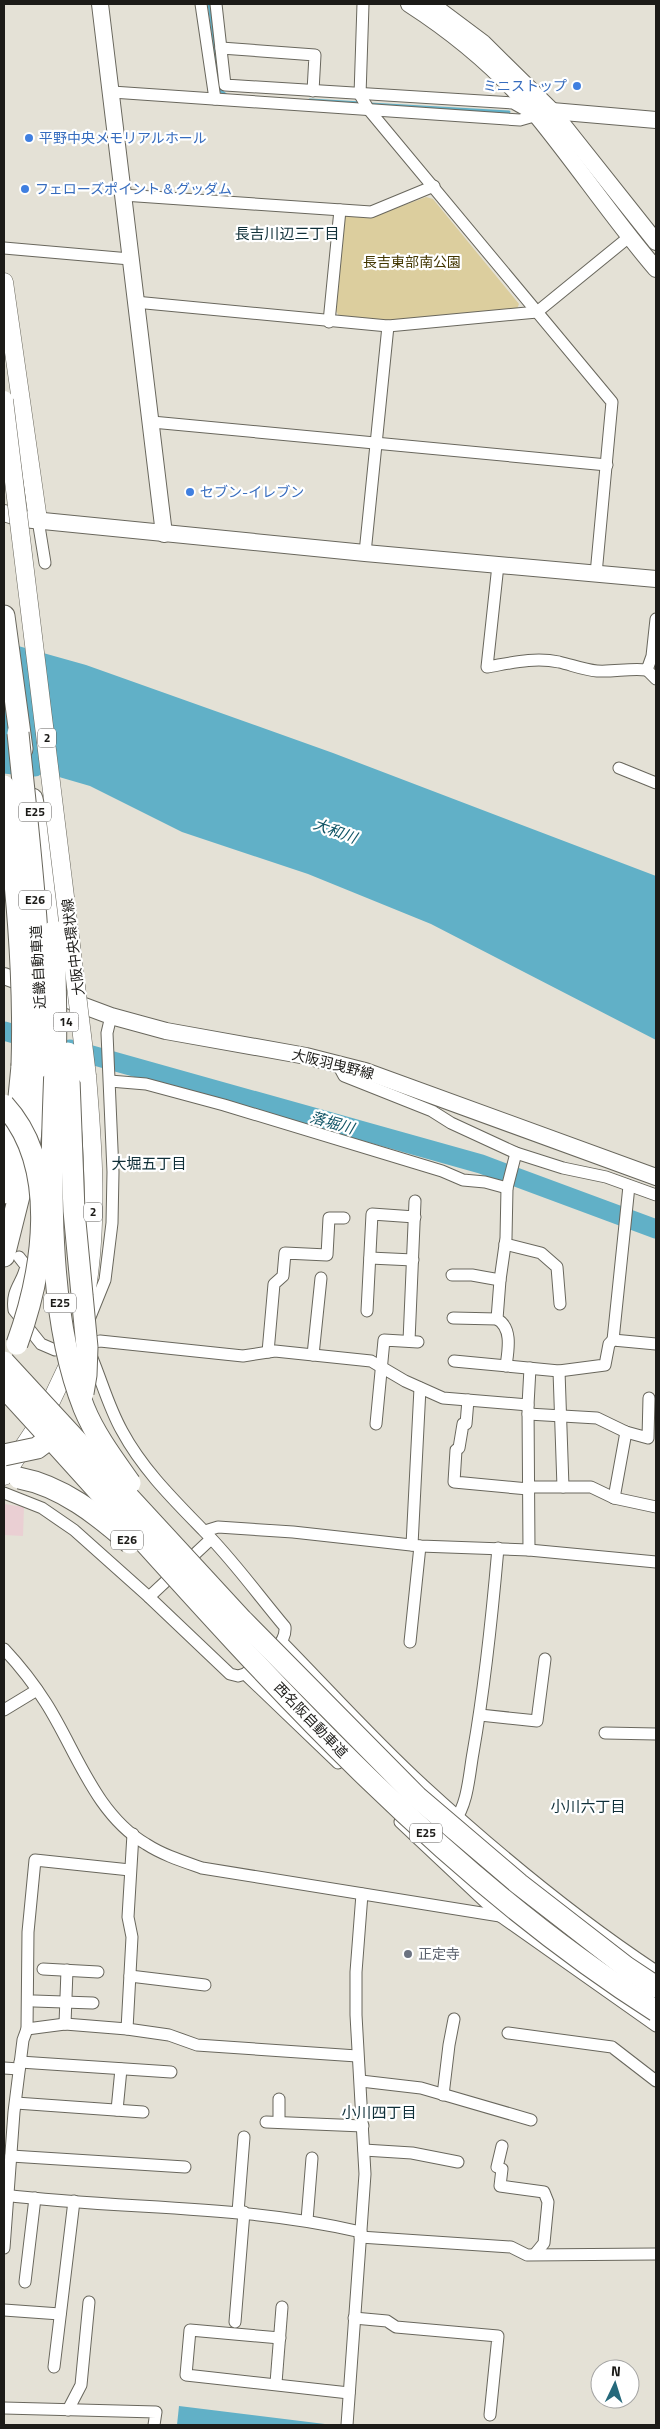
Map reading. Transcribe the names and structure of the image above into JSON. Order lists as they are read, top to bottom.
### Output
{
  "streets": {
    "highway": [
      "E25",
      "E26",
      "近畿自動車道",
      "14",
      "西名阪自動車道"
    ],
    "main road": ["2", "大阪中央環状線"],
    "street": ["大阪羽曳野線"]
  },
  "crossings": [
    ["E25", "近畿自動車道"],
    ["E25", "14"],
    ["E25", "西名阪自動車道"],
    ["E26", "大阪中央環状線"],
    ["E26", "西名阪自動車道"]
  ],
  "districts": [
    "長吉川辺三丁目",
    "大堀五丁目",
    "小川六丁目",
    "小川四丁目"
  ],
  "water": ["大和川", "落堀川"],
  "parks": ["長吉東部南公園"],
  "places": [
    "ミニストップ",
    "平野中央メモリアルホール",
    "フェローズポイント & グッダム",
    "セブン-イレブン",
    "正定寺"
  ],
  "north": "top"
}
